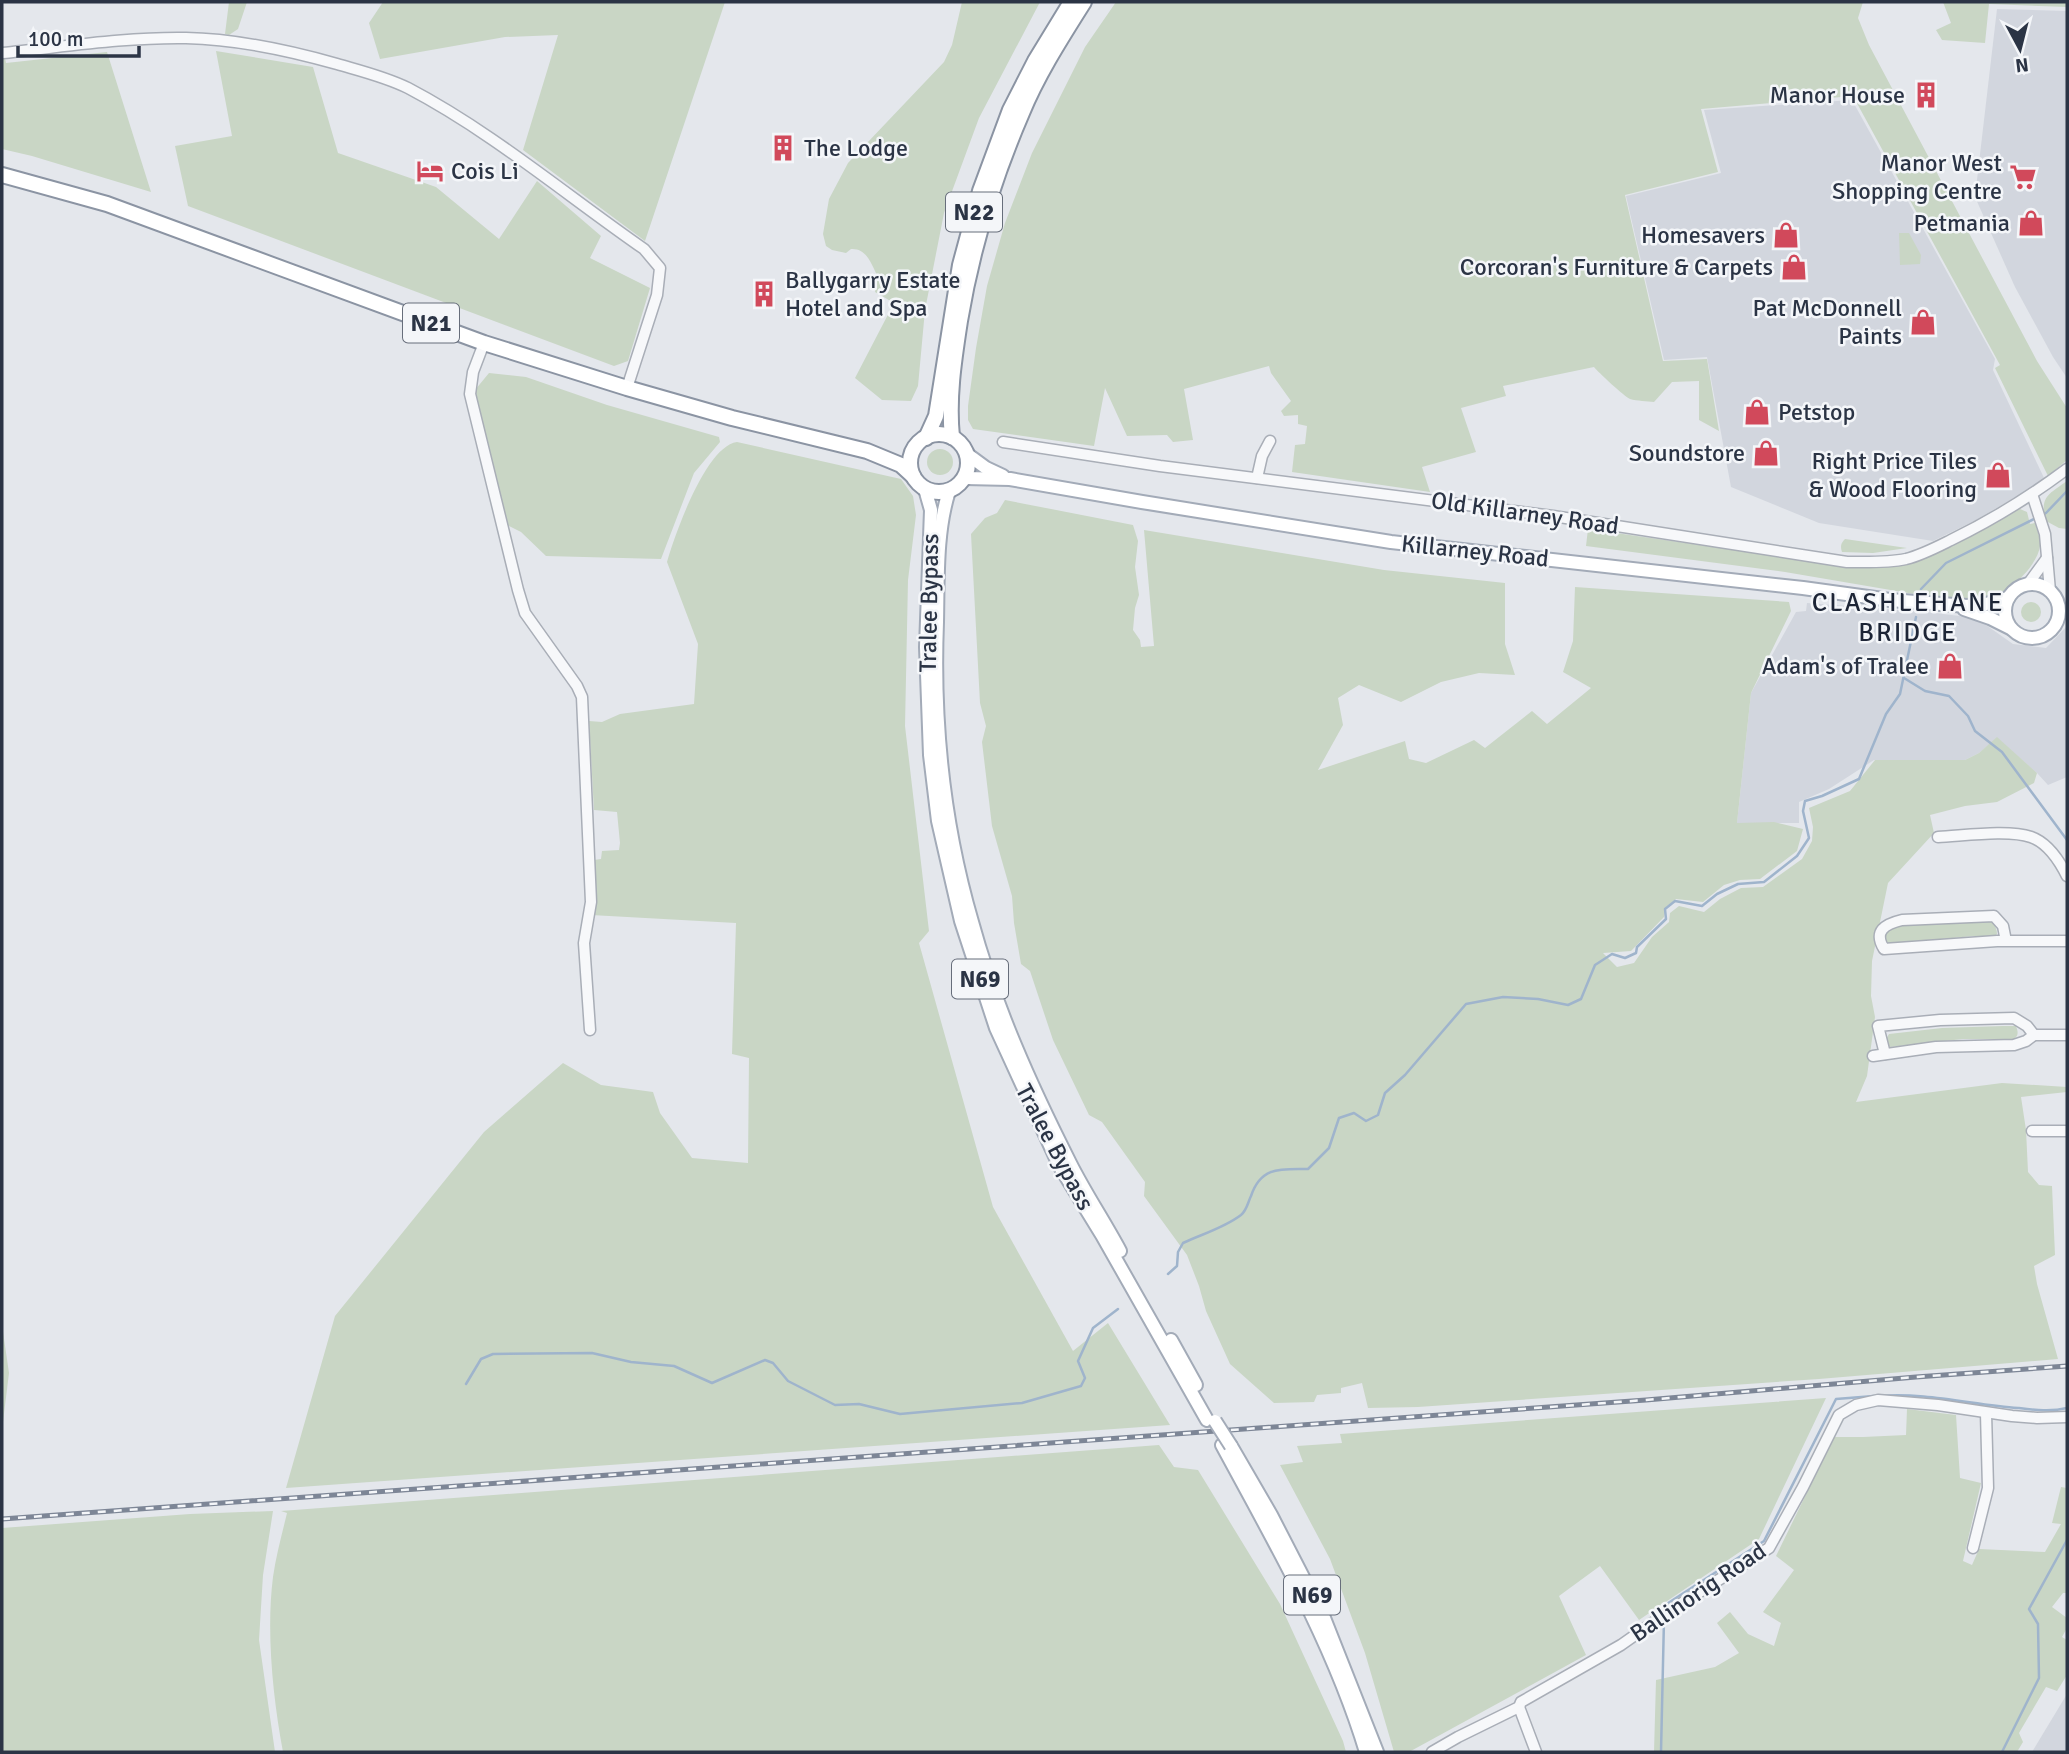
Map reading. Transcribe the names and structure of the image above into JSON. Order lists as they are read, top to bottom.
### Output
{
  "streets": {
    "highway": ["N22", "N21"],
    "main road": ["Killarney Road", "Tralee Bypass", "N69"],
    "street": ["Old Killarney Road", "Ballinorig Road"]
  },
  "crossings": [
    ["N22", "N21"],
    ["N22", "Killarney Road"],
    ["N22", "Tralee Bypass"],
    ["N21", "Killarney Road"],
    ["N21", "Tralee Bypass"],
    ["Killarney Road", "Tralee Bypass"]
  ],
  "districts": ["CLASHLEHANE BRIDGE"],
  "places": {
    "building": ["Manor House", "The Lodge", "Ballygarry Estate Hotel and Spa"],
    "hotel": ["Cois Li"],
    "supermarket": ["Manor West Shopping Centre"],
    "shop": [
      "Petmania",
      "Homesavers",
      "Corcoran's Furniture & Carpets",
      "Pat McDonnell Paints",
      "Petstop",
      "Soundstore",
      "Right Price Tiles & Wood Flooring",
      "Adam's of Tralee"
    ]
  },
  "scale_bar": "100 m",
  "north": "bottom"
}
